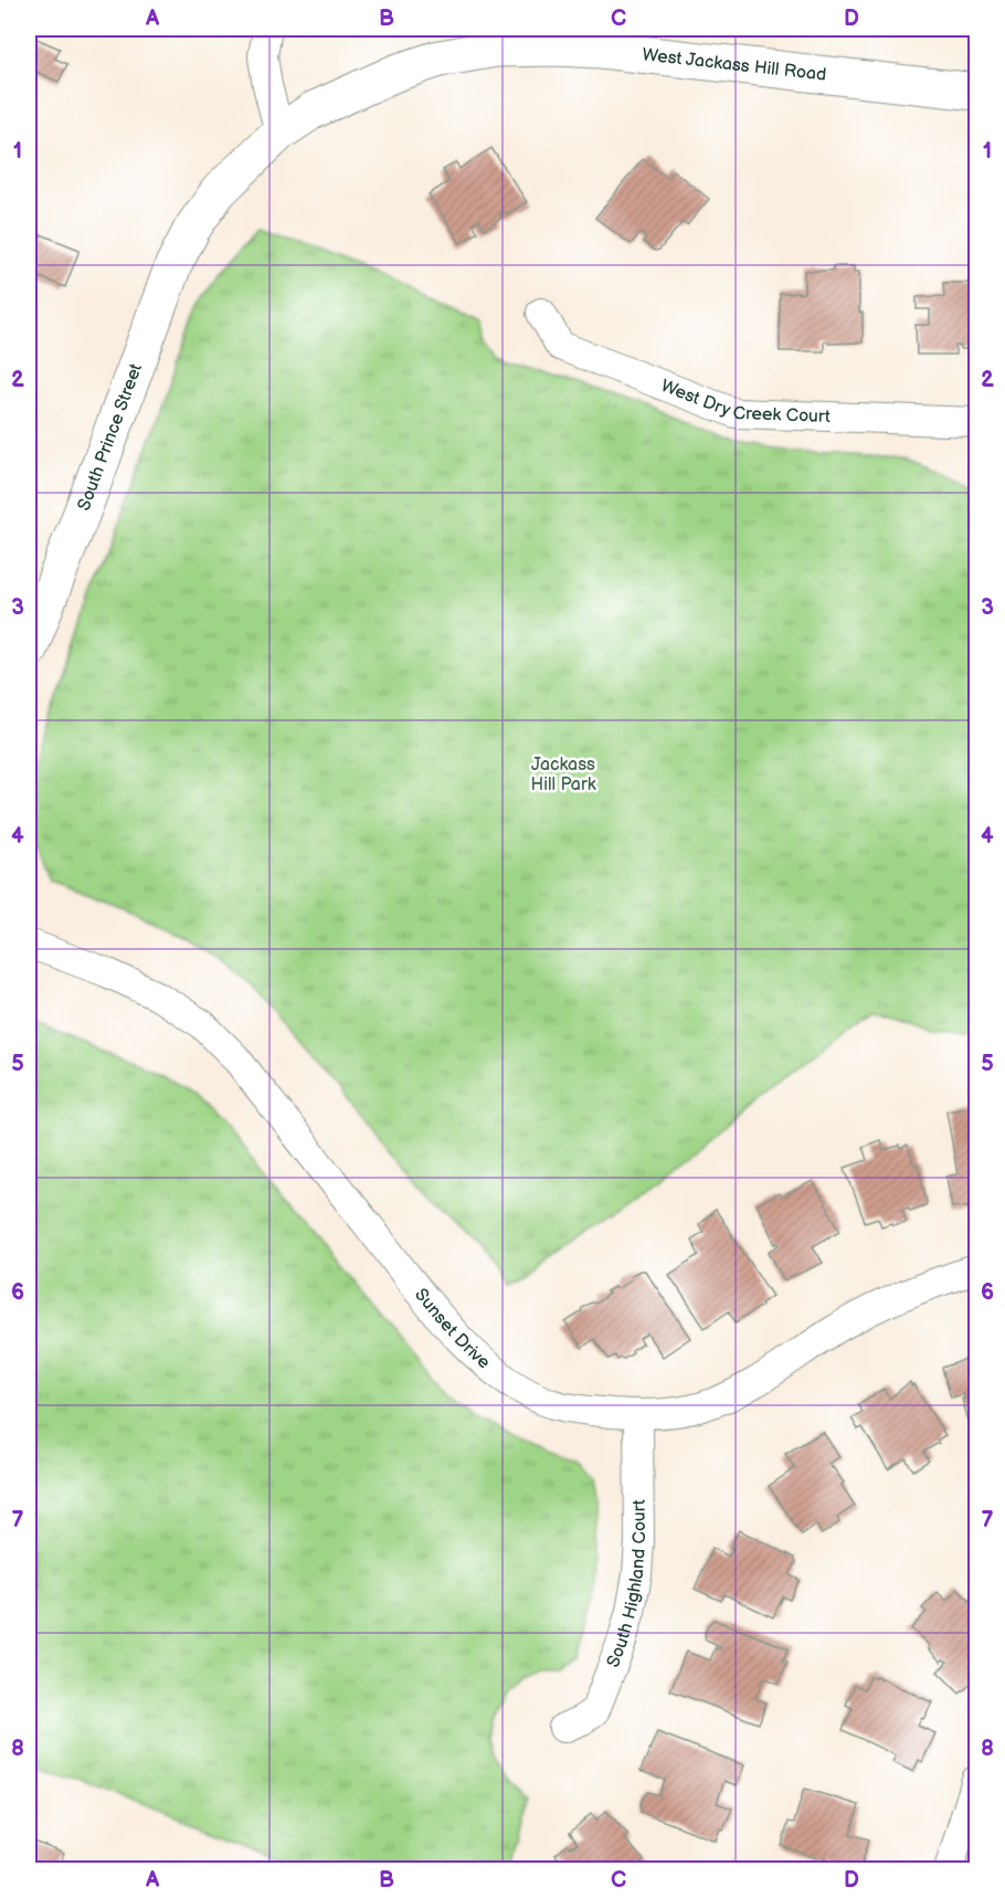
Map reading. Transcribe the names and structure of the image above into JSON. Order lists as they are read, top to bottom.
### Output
{
  "streets": {
    "street": [
      "West Jackass Hill Road",
      "West Dry Creek Court",
      "South Prince Street",
      "Sunset Drive",
      "South Highland Court"
    ]
  },
  "crossings": [
    ["West Jackass Hill Road", "South Prince Street"],
    ["Sunset Drive", "South Highland Court"]
  ],
  "parks": ["Jackass Hill Park"],
  "grid": {
    "columns": [
      "A",
      "B",
      "C",
      "D"
    ],
    "rows": [
      "1",
      "2",
      "3",
      "4",
      "5",
      "6",
      "7",
      "8"
    ]
  }
}
